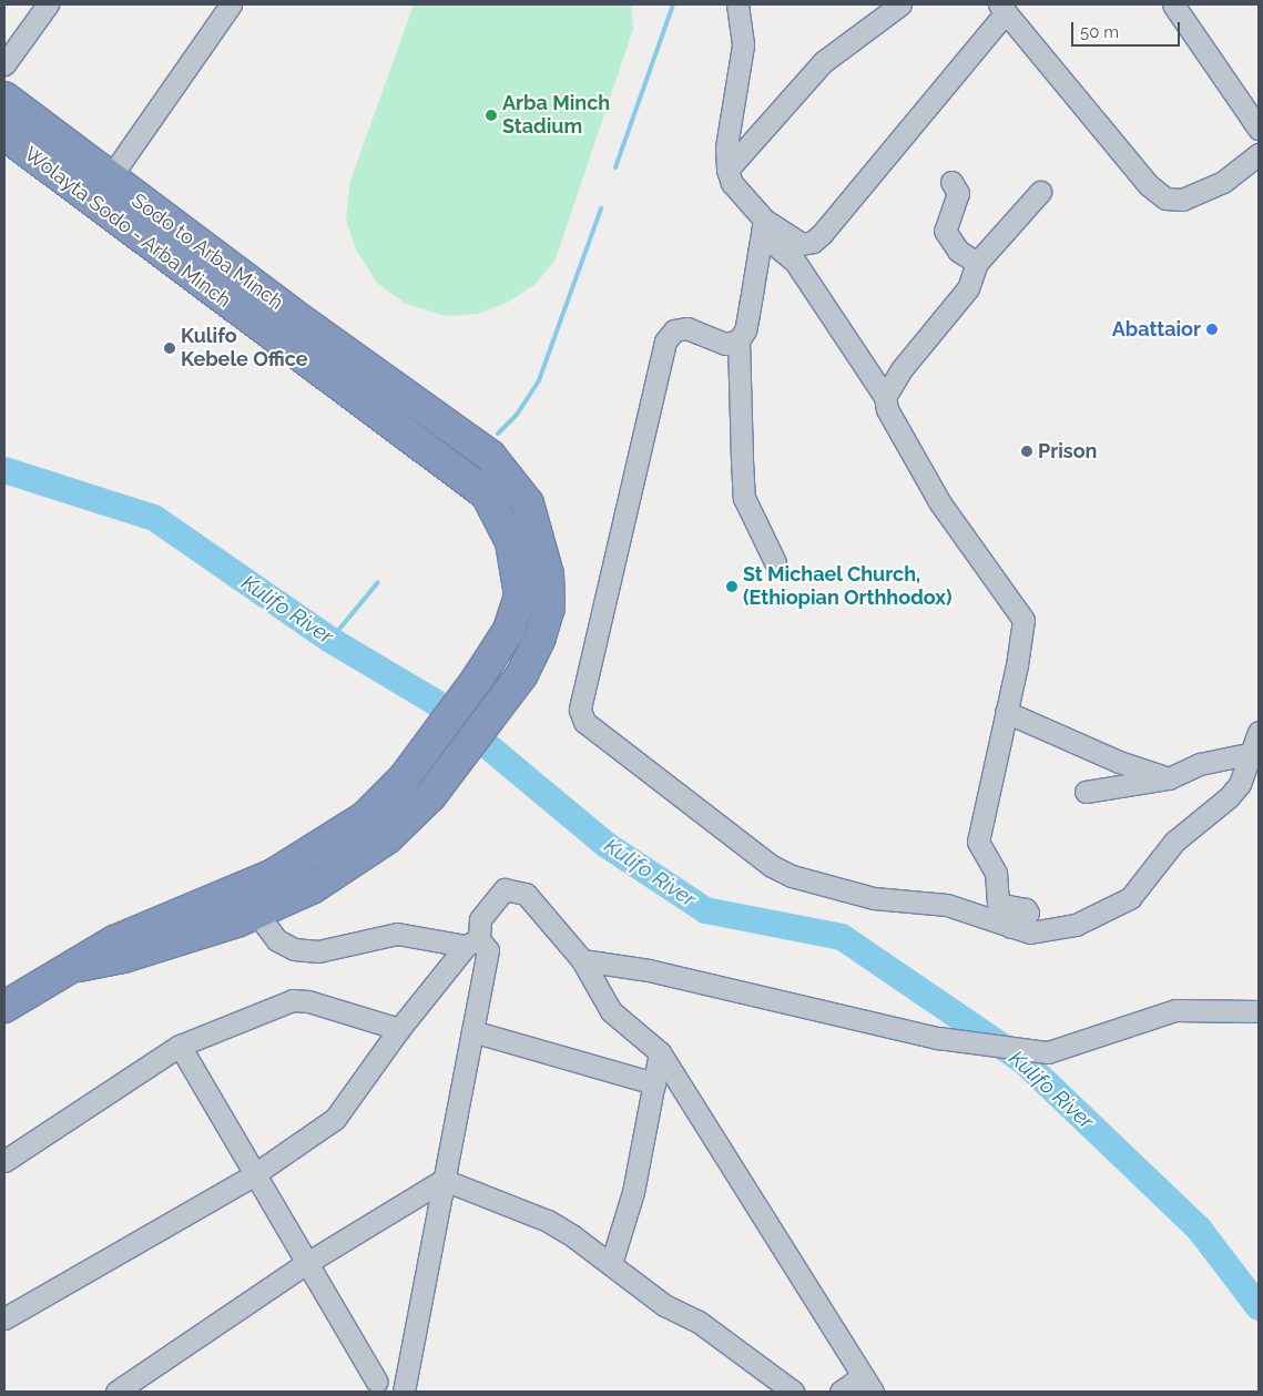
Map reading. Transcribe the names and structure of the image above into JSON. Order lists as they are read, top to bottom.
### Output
{
  "streets": {
    "highway": ["Wolayta Sodo - Arba Minch", "Sodo to Arba Minch"]
  },
  "crossings": [
    ["Wolayta Sodo - Arba Minch", "Sodo to Arba Minch"]
  ],
  "water": ["Kulifo River"],
  "places": [
    "Arba Minch Stadium",
    "Abattaior",
    "Kulifo Kebele Office",
    "Prison",
    "St Michael Church, (Ethiopian Orthhodox)"
  ],
  "scale_bar": "50 m"
}
